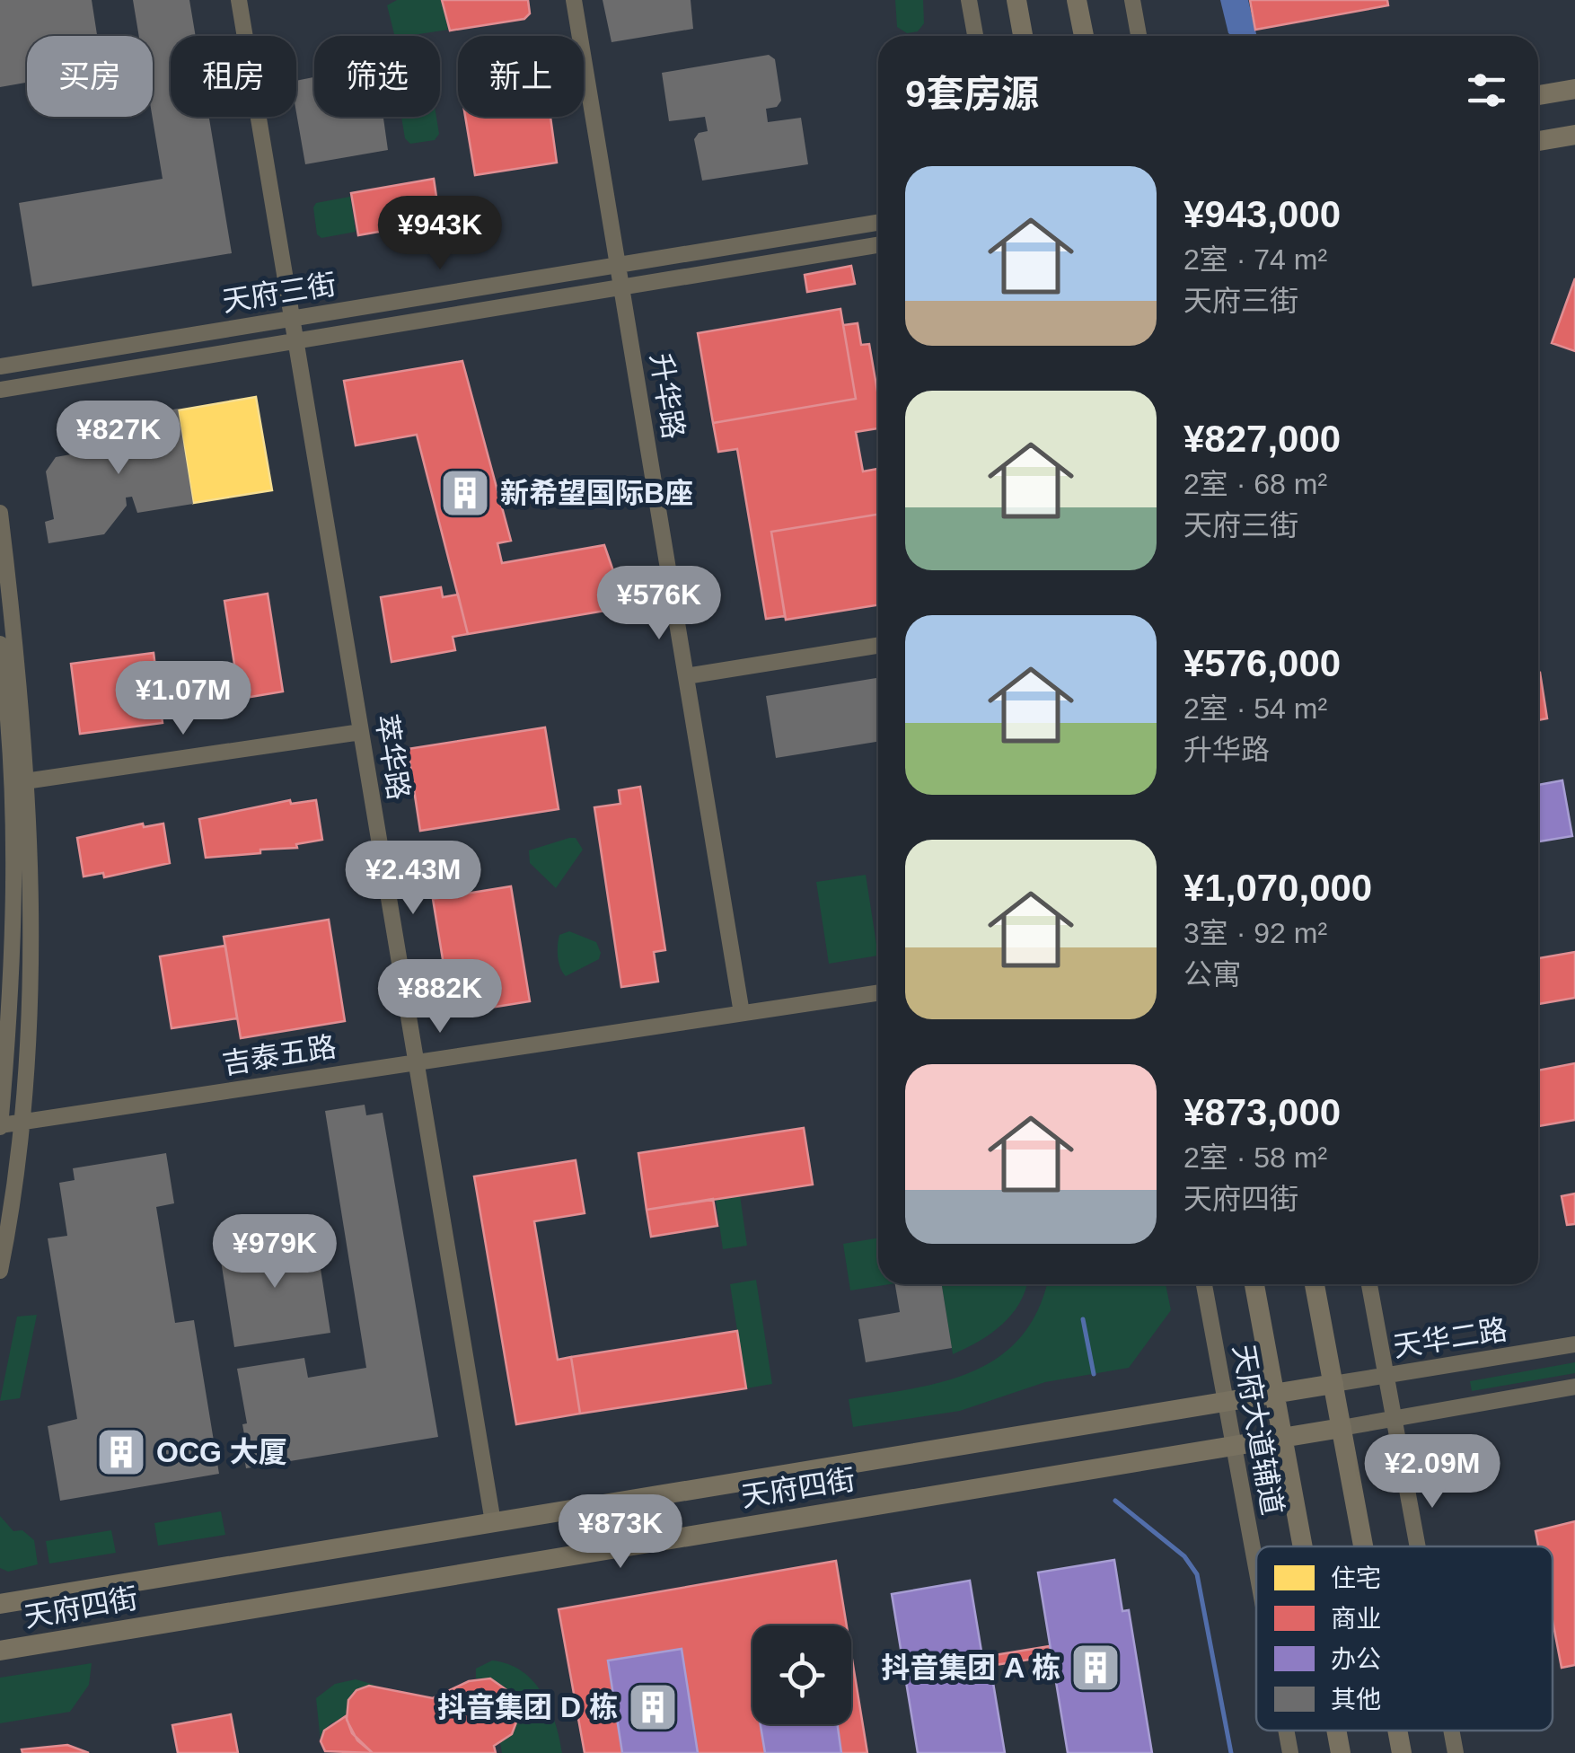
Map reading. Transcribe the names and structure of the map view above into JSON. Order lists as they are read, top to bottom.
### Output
{
  "streets": {
    "main road": ["天府四街"],
    "street": [
      "天府三街",
      "升华路",
      "萃华路",
      "吉泰五路",
      "天华二路",
      "天府大道辅道"
    ]
  },
  "crossings": [
    ["天府三街", "升华路"],
    ["天府三街", "萃华路"],
    ["升华路", "吉泰五路"],
    ["萃华路", "吉泰五路"],
    ["萃华路", "天府四街"],
    ["天华二路", "天府四街"],
    ["天府大道辅道", "天府四街"]
  ],
  "places": {
    "building": [
      "新希望国际B座",
      "OCG 大厦",
      "抖音集团 A 栋",
      "抖音集团 D 栋"
    ]
  },
  "legend": [
    "住宅",
    "商业",
    "办公",
    "其他"
  ],
  "page": {
    "chip": [
      "买房",
      "租房",
      "筛选",
      "新上"
    ],
    "heading": "9套房源",
    "list": [
      {
        "name": "¥943,000",
        "note": "2室 · 74 m² · 天府三街"
      },
      {
        "name": "¥827,000",
        "note": "2室 · 68 m² · 天府三街"
      },
      {
        "name": "¥576,000",
        "note": "2室 · 54 m² · 升华路"
      },
      {
        "name": "¥1,070,000",
        "note": "3室 · 92 m² · 公寓"
      },
      {
        "name": "¥873,000",
        "note": "2室 · 58 m² · 天府四街"
      }
    ],
    "price": [
      "¥943K",
      "¥827K",
      "¥576K",
      "¥1.07M",
      "¥2.43M",
      "¥882K",
      "¥979K",
      "¥2.09M",
      "¥873K"
    ]
  }
}
